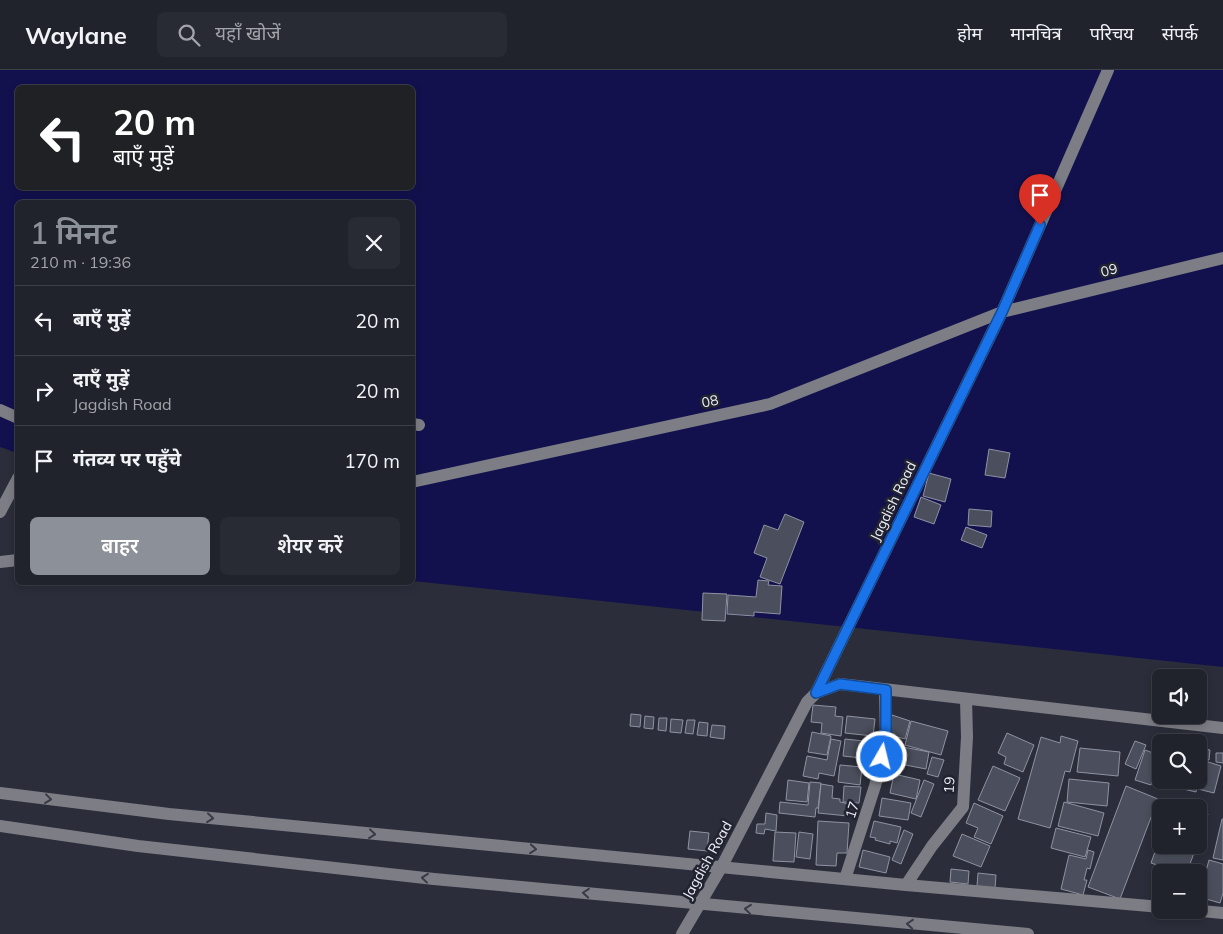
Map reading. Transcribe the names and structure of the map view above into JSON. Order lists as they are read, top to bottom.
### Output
{
  "streets": {
    "street": [
      "09",
      "08",
      "Jagdish Road",
      "19",
      "17"
    ]
  },
  "crossings": [
    ["09", "08"],
    ["09", "Jagdish Road"],
    ["08", "Jagdish Road"]
  ],
  "page": {
    "header": "Waylane",
    "search": "यहाँ खोजें",
    "nav": [
      "होम",
      "मानचित्र",
      "परिचय",
      "संपर्क"
    ],
    "turn": ["20 m", "बाएँ मुड़ें"],
    "heading": ["1 मिनट", "210 m · 19:36"],
    "list": [
      {
        "name": "बाएँ मुड़ें",
        "value": "20 m"
      },
      {
        "name": "दाएँ मुड़ें",
        "note": "Jagdish Road",
        "value": "20 m"
      },
      {
        "name": "गंतव्य पर पहुँचे",
        "value": "170 m"
      }
    ],
    "buttons": ["बाहर", "शेयर करें"],
    "map_buttons": ["+", "−"]
  }
}
